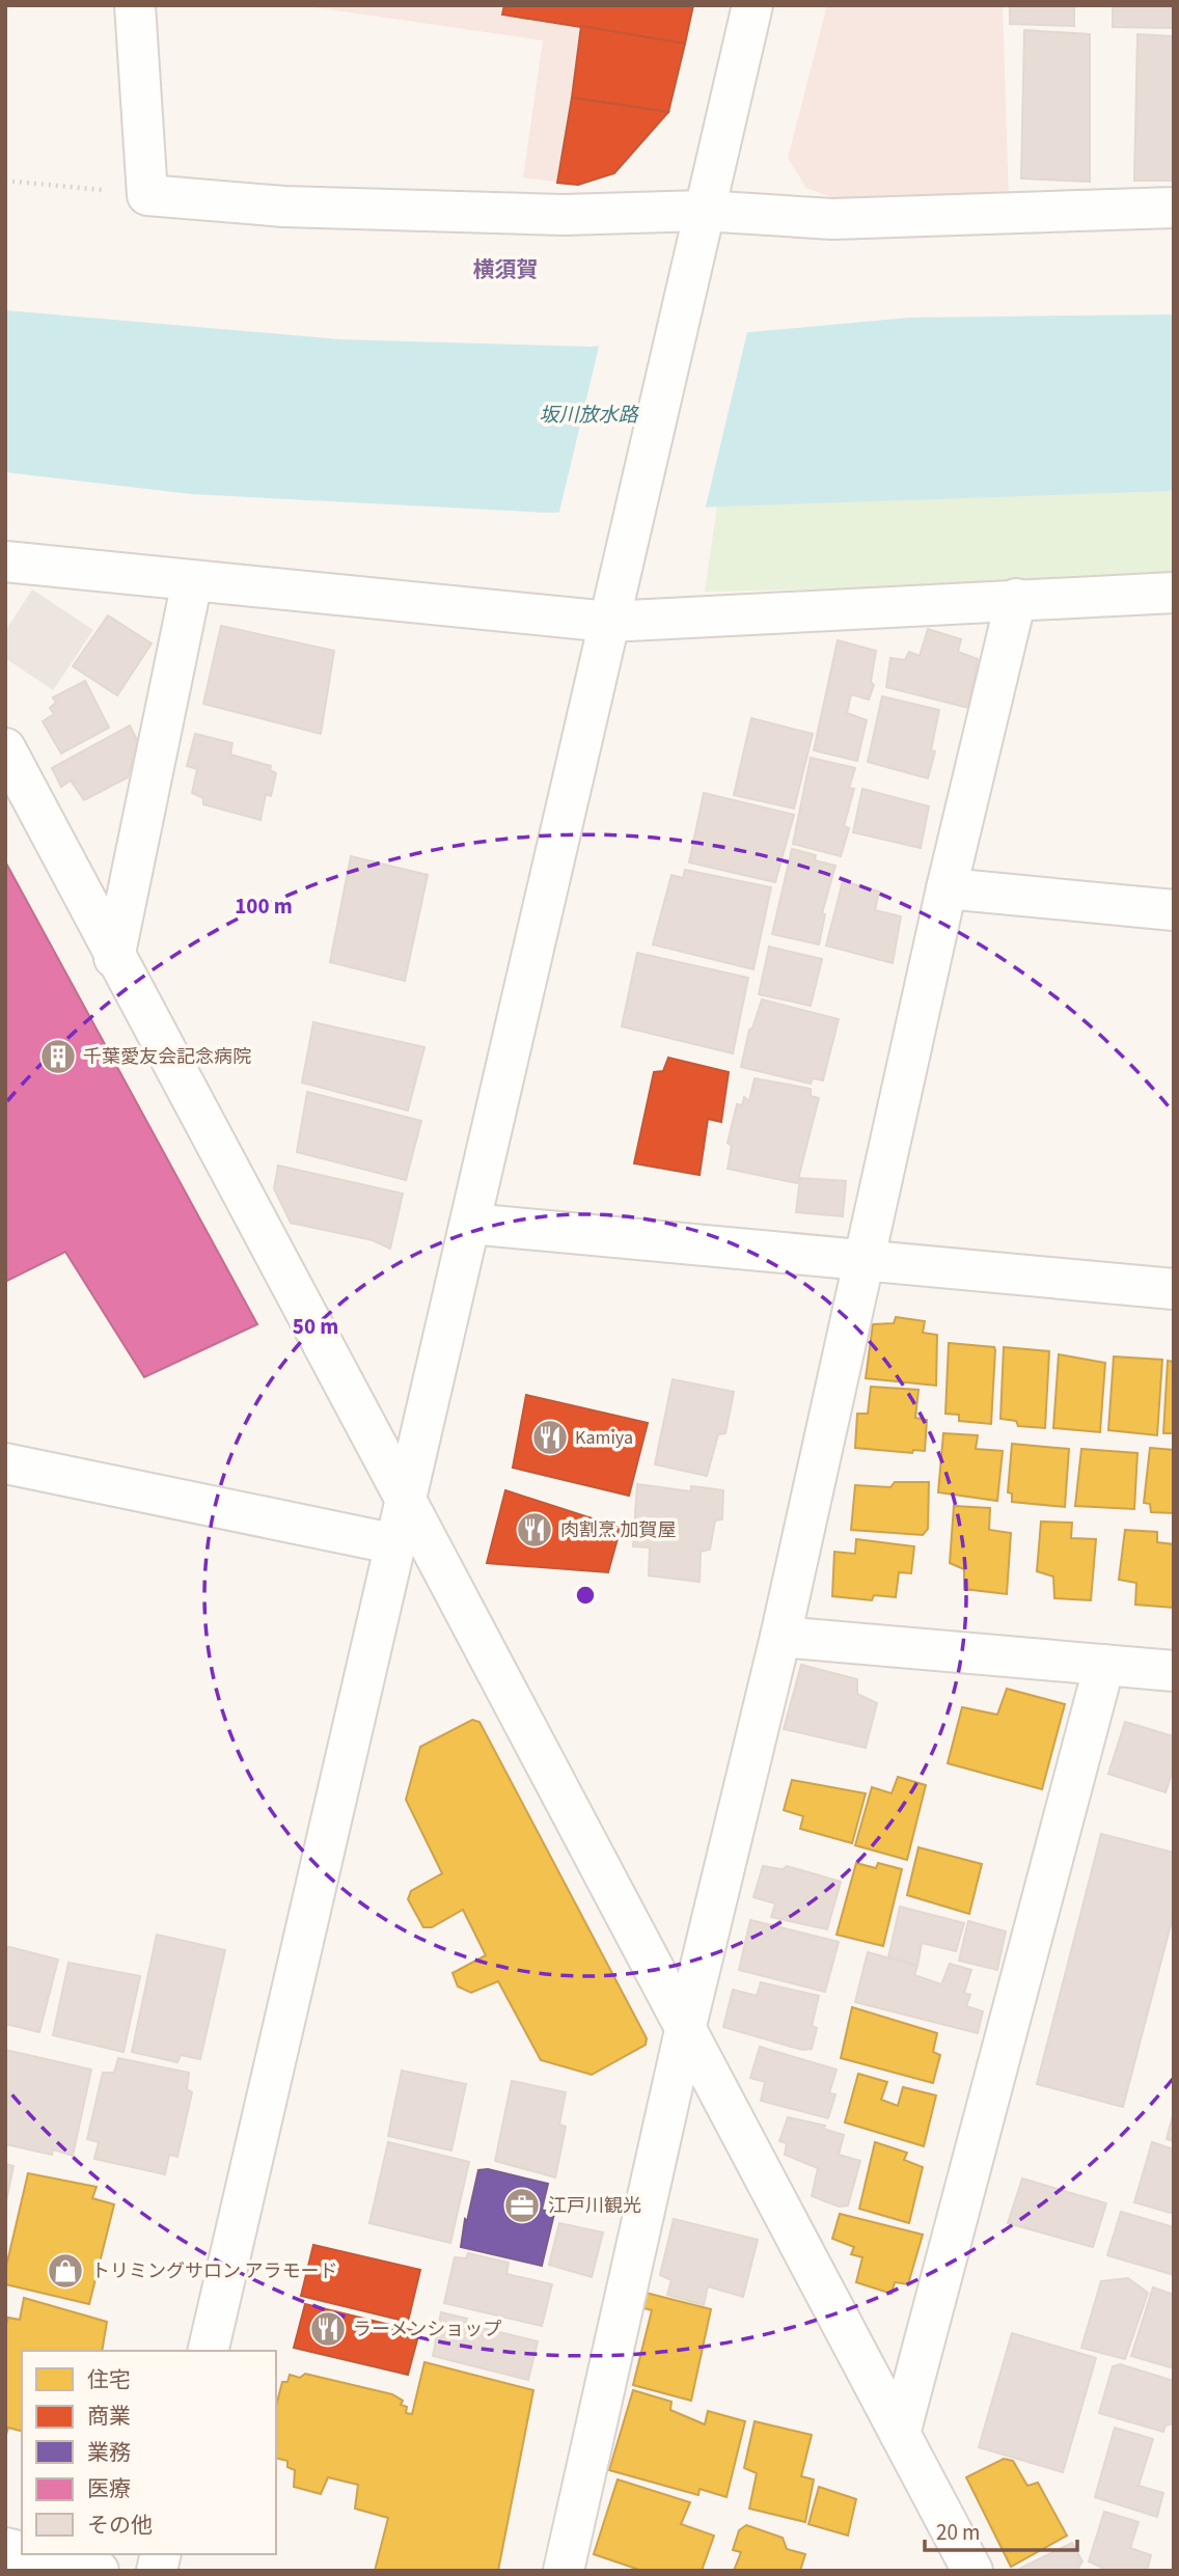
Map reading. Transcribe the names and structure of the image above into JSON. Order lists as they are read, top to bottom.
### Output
{
  "districts": ["横須賀"],
  "water": ["坂川放水路"],
  "places": {
    "building": ["千葉愛友会記念病院"],
    "restaurant": ["Kamiya", "肉割烹 加賀屋", "ラーメンショップ"],
    "office": ["江戸川観光"],
    "shop": ["トリミングサロン アラモード"]
  },
  "legend": [
    "住宅",
    "商業",
    "業務",
    "医療",
    "その他"
  ],
  "scale_bar": "20 m",
  "rings": ["100 m", "50 m"]
}
